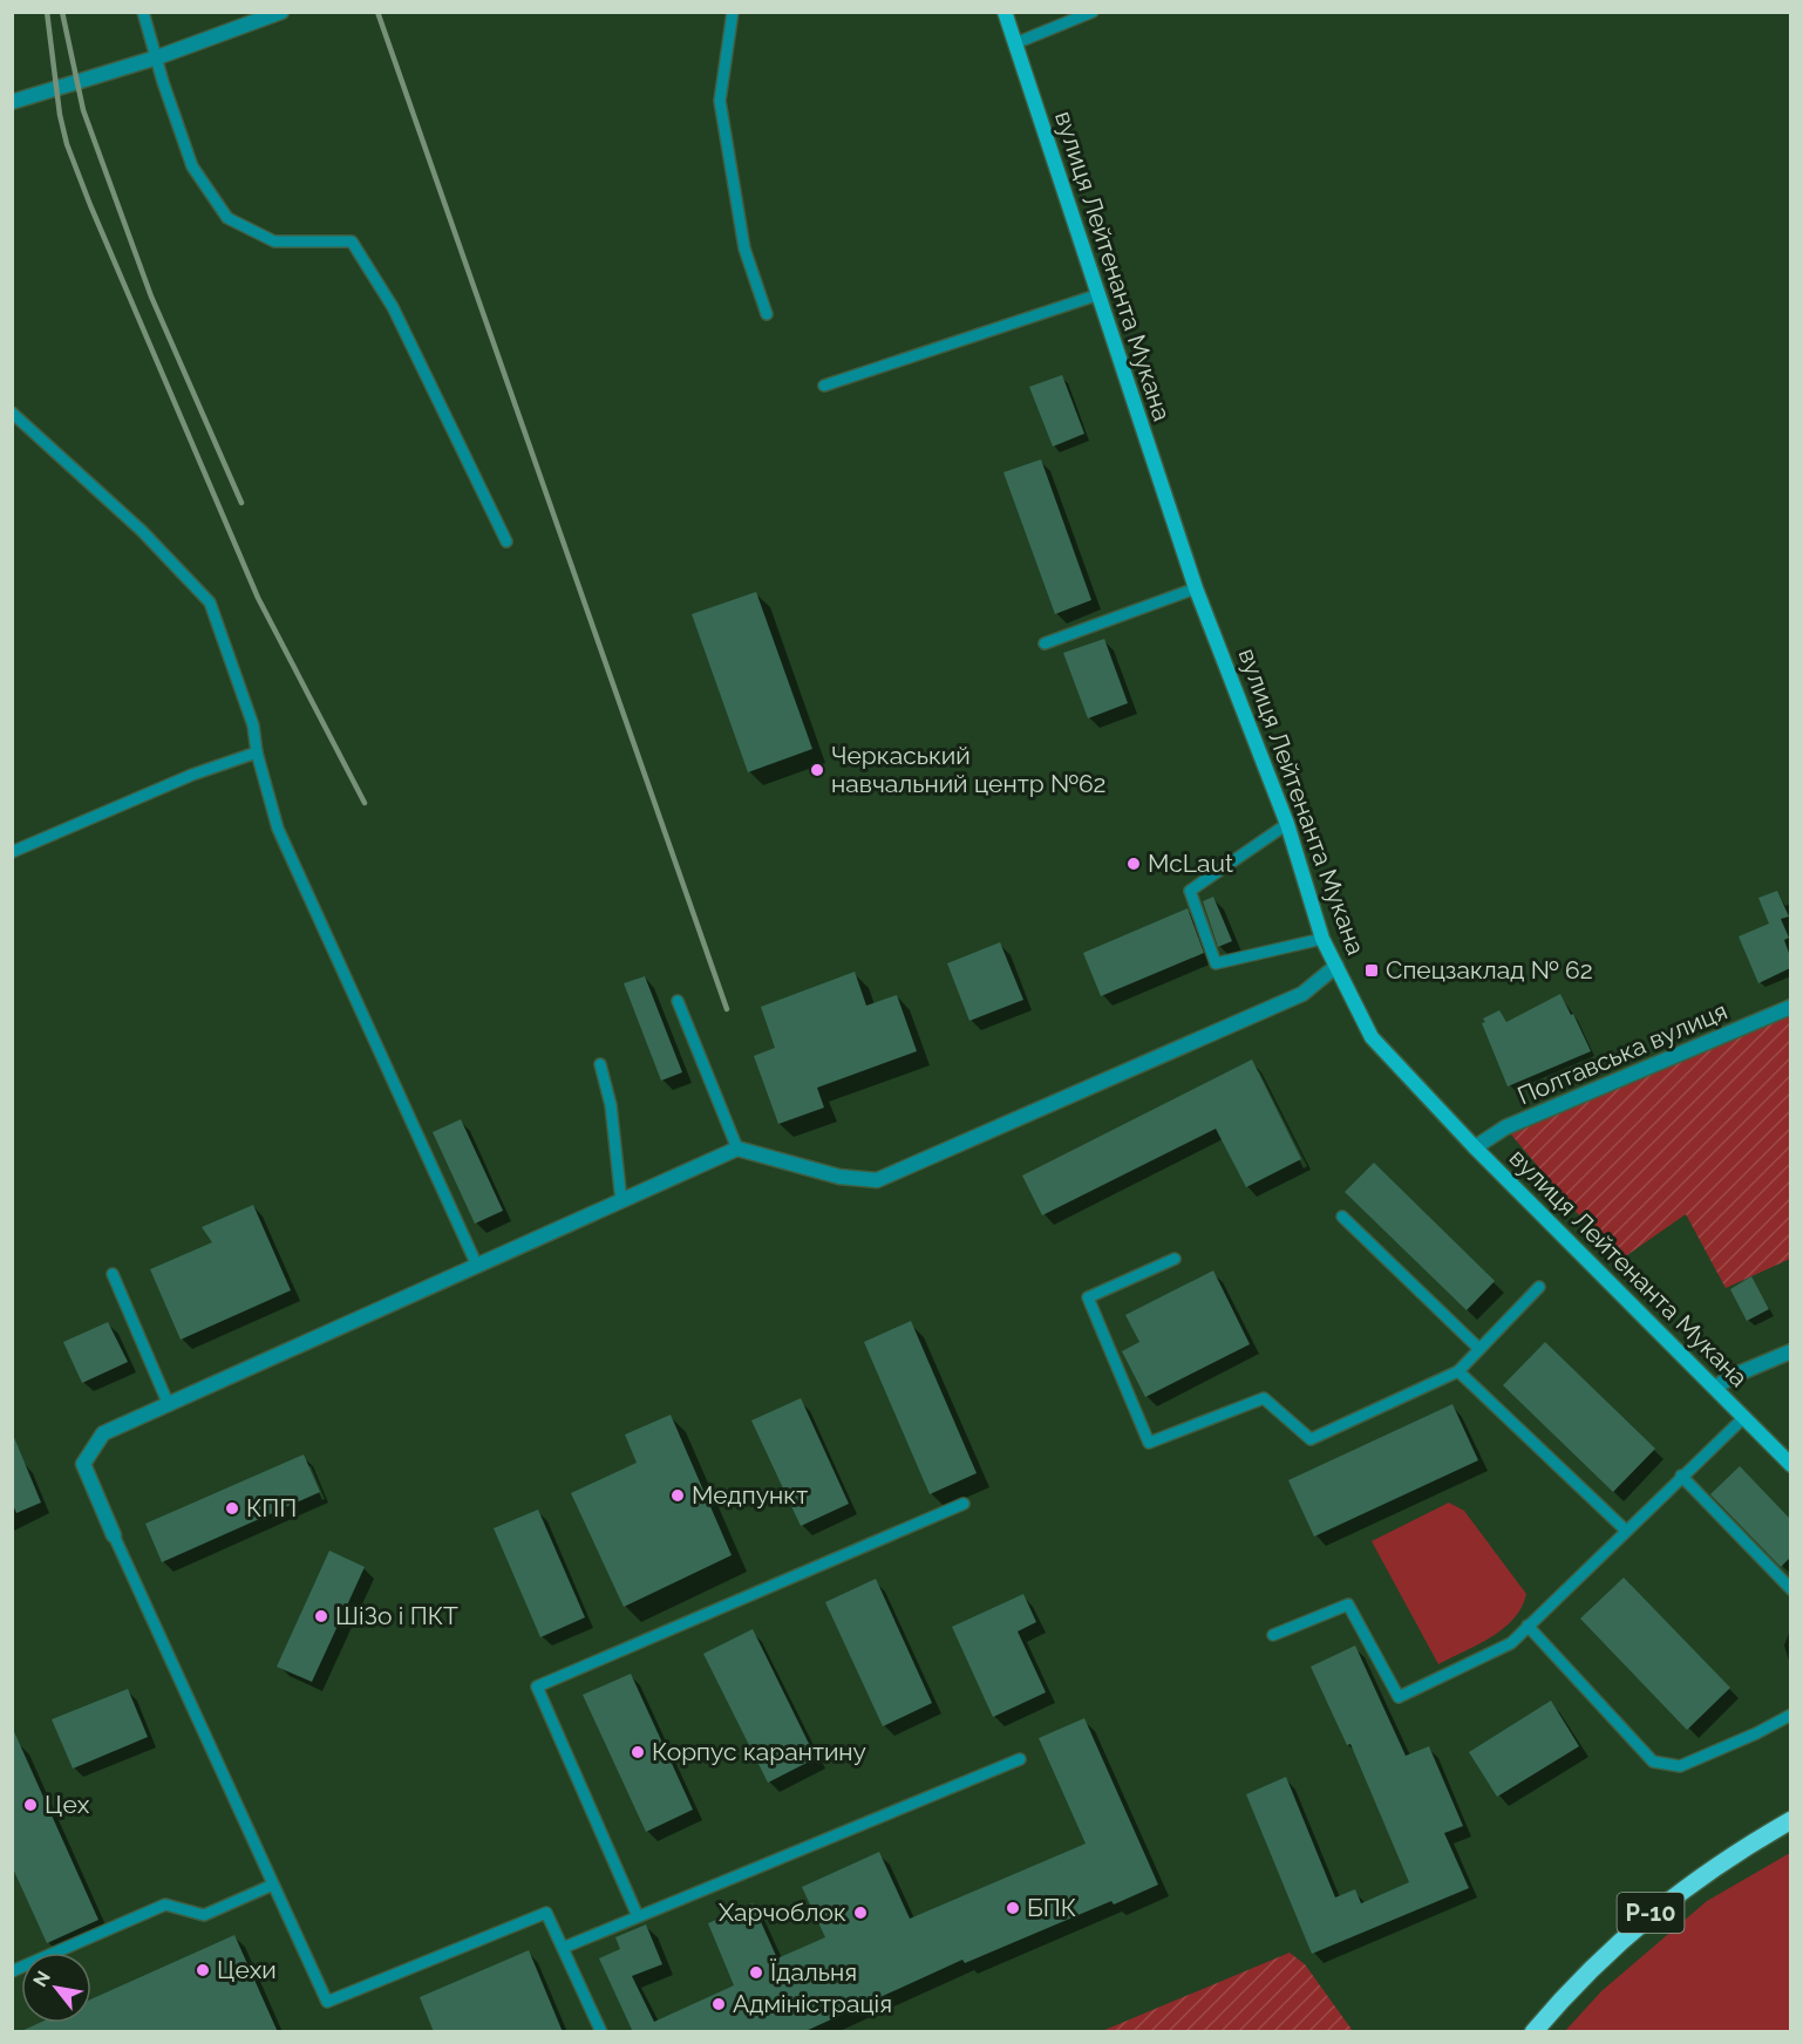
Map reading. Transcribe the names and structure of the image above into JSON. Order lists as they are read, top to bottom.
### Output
{
  "streets": {
    "main road": ["вулиця Лейтенанта Мукана", "Р-10"],
    "street": ["Полтавська вулиця"]
  },
  "crossings": [
    ["вулиця Лейтенанта Мукана", "Полтавська вулиця"]
  ],
  "places": {
    "other": [
      "Черкаський навчальний центр №62",
      "McLaut",
      "Медпункт",
      "КПП",
      "ШіЗо і ПКТ",
      "Корпус карантину",
      "Цех",
      "БПК",
      "Харчоблок",
      "Цехи",
      "Їдальня",
      "Адміністрація"
    ],
    "transit": ["Спецзаклад № 62"]
  },
  "north": "top left"
}
